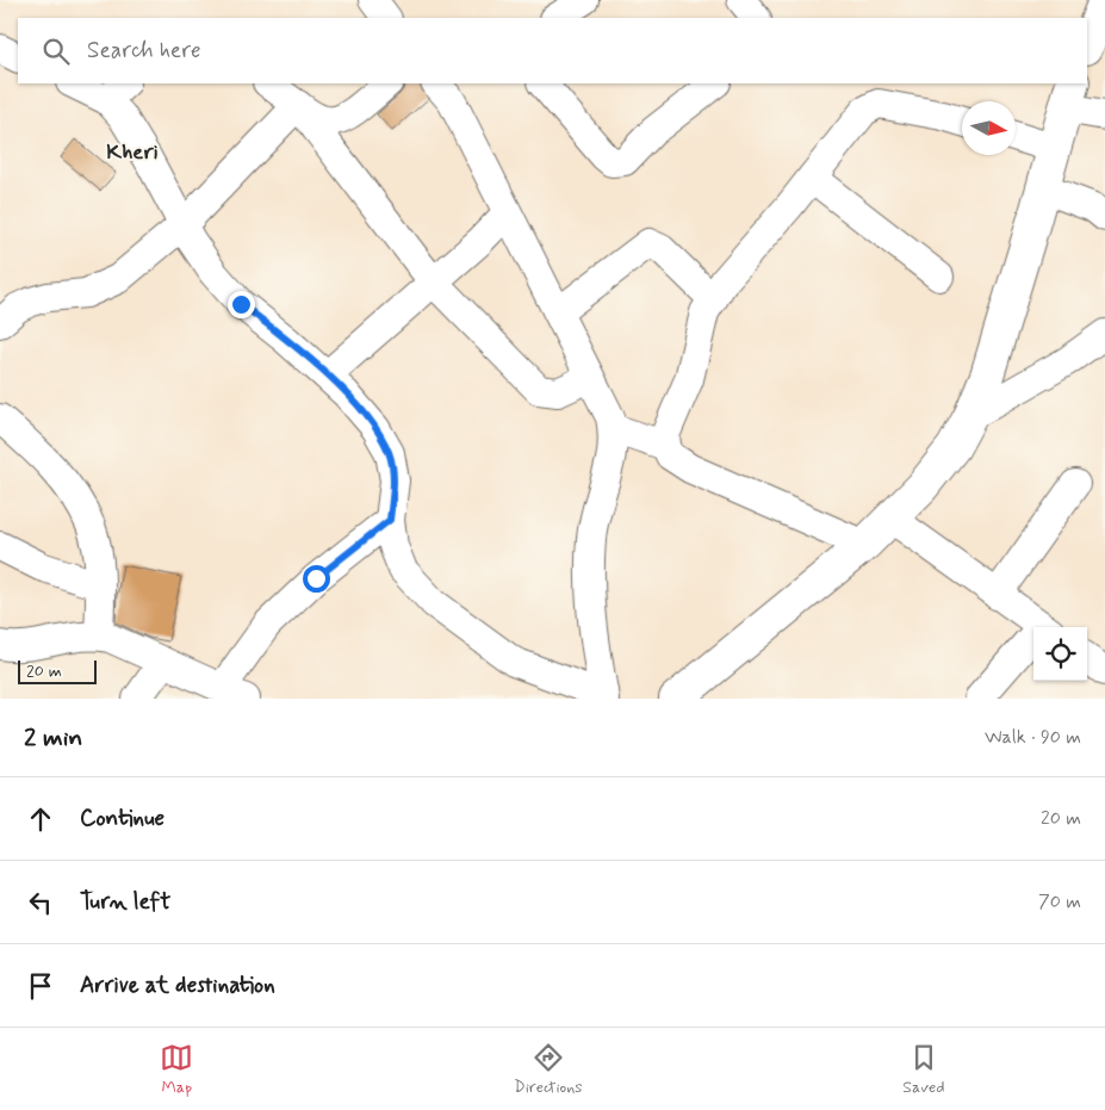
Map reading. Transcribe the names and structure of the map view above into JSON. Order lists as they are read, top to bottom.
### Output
{
  "districts": ["Kheri"],
  "scale_bar": "20 m",
  "north": "right",
  "page": {
    "search": "Search here",
    "scale": "20 m",
    "heading": ["2 min", "Walk · 90 m"],
    "list": [
      ["Continue", "20 m"],
      ["Turn left", "70 m"],
      "Arrive at destination"
    ],
    "nav": ["Map", "Directions", "Saved"]
  }
}
